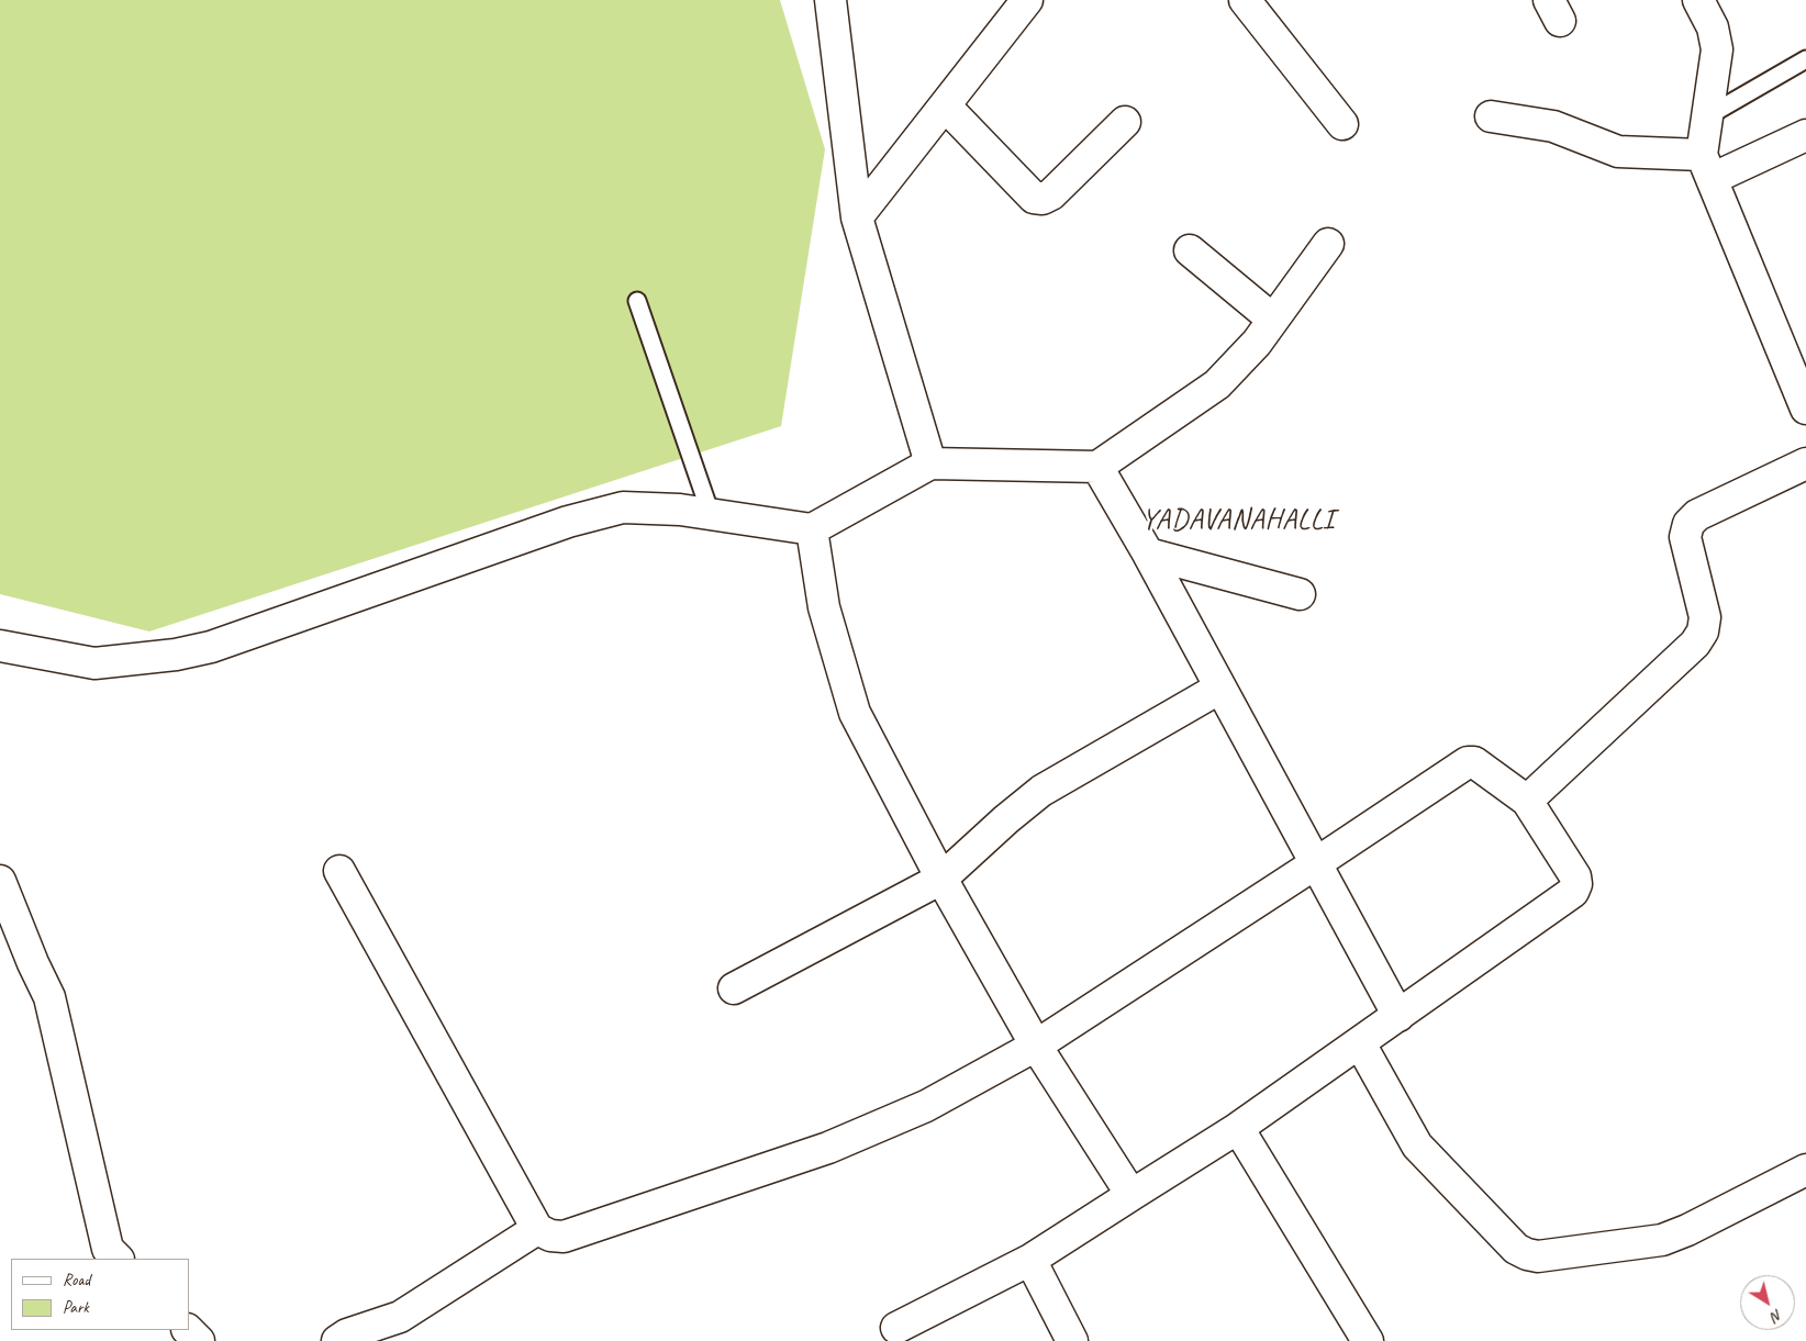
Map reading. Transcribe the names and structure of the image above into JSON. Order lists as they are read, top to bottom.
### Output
{
  "districts": ["YADAVANAHALLI"],
  "legend": ["Road", "Park"],
  "north": "bottom right"
}
